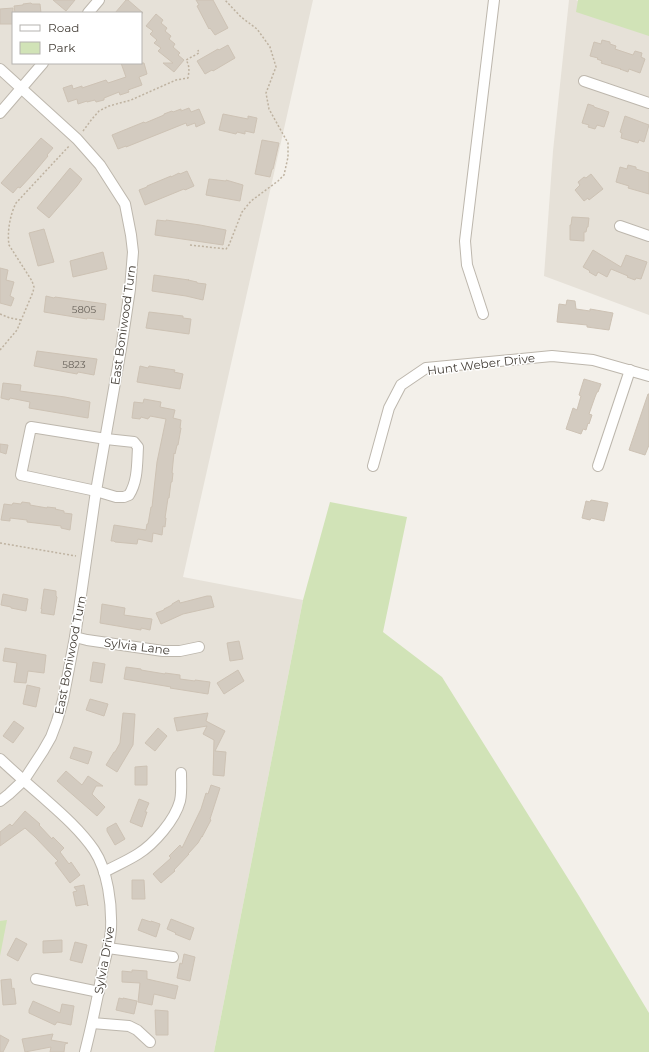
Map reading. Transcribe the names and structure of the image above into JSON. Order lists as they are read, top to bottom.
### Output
{
  "streets": {
    "street": [
      "East Boniwood Turn",
      "Hunt Weber Drive",
      "Sylvia Lane",
      "Sylvia Drive"
    ]
  },
  "crossings": [
    ["East Boniwood Turn", "Sylvia Lane"],
    ["East Boniwood Turn", "Sylvia Drive"]
  ],
  "house_numbers": ["5805", "5823"],
  "legend": ["Road", "Park"]
}
